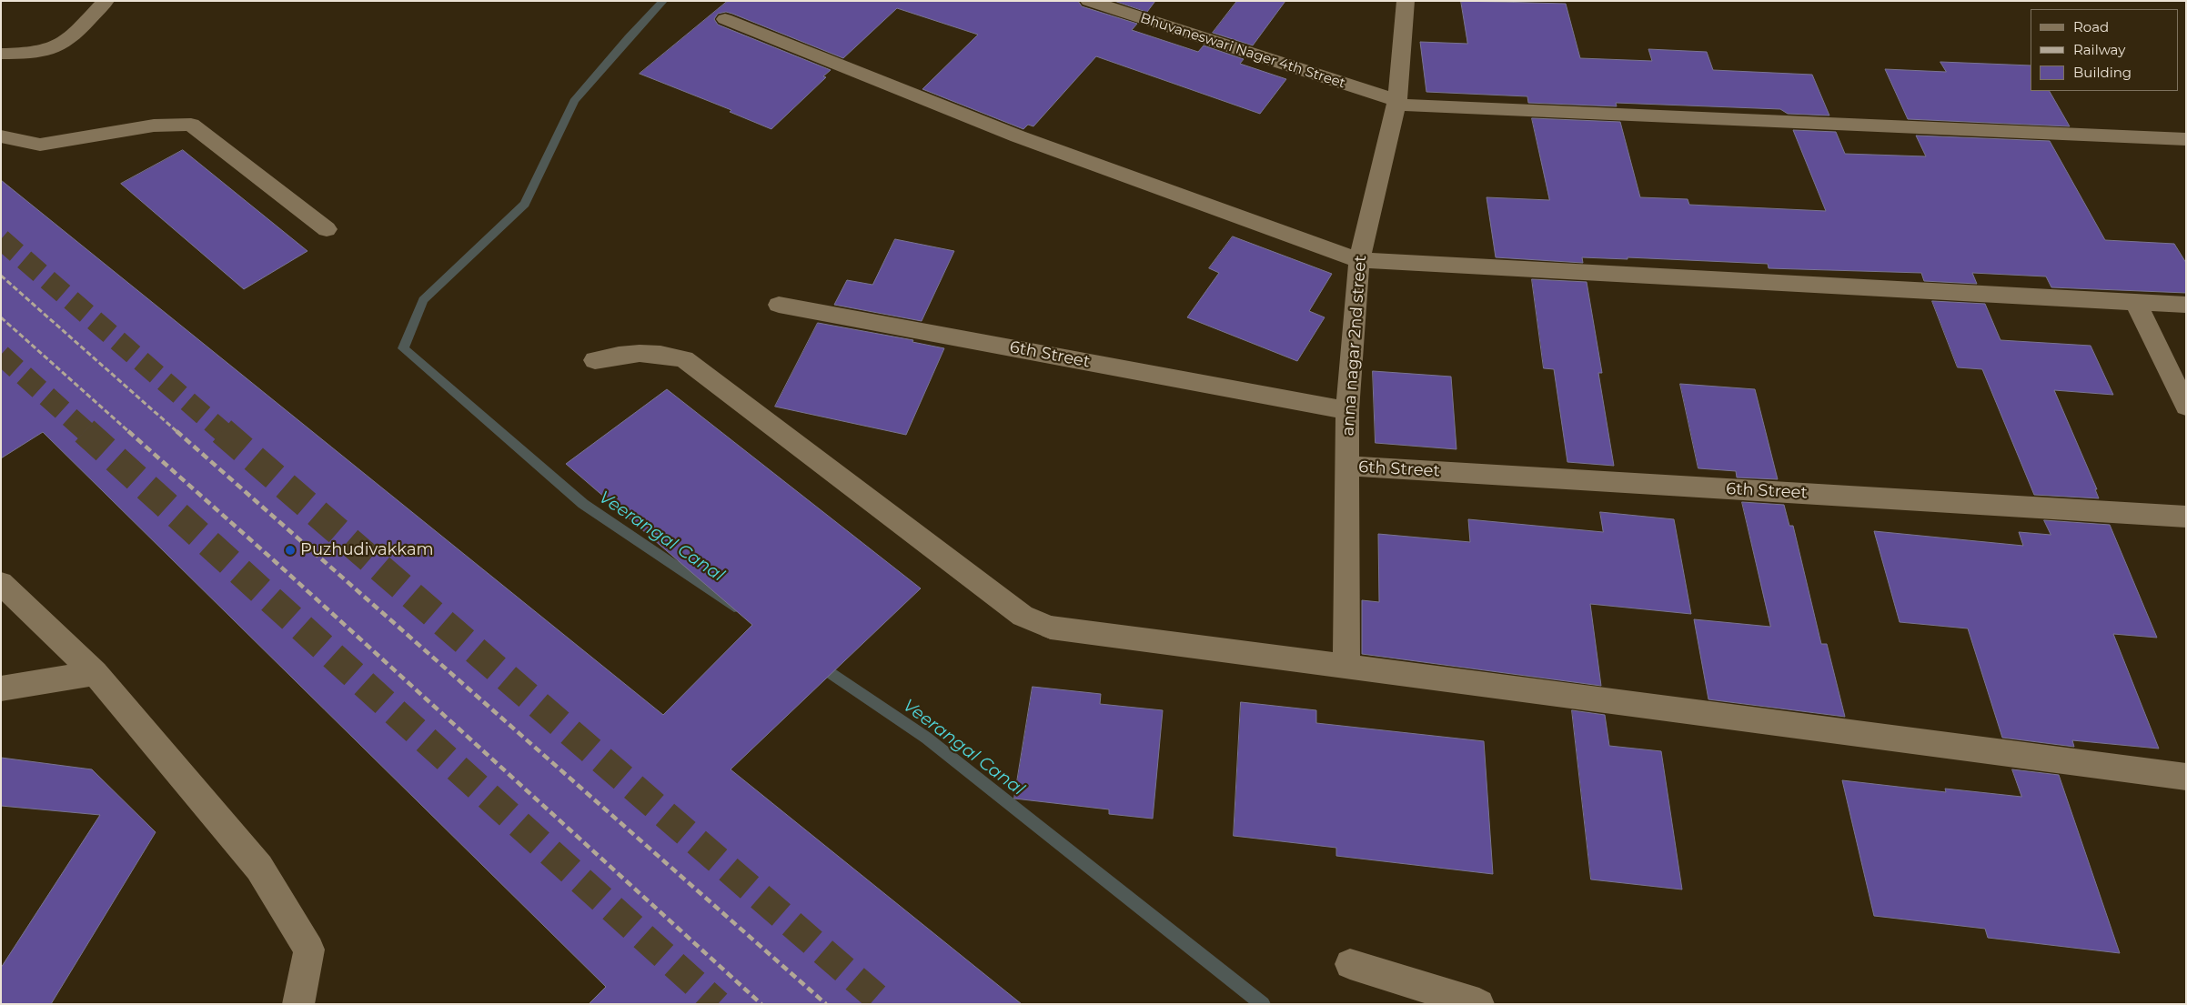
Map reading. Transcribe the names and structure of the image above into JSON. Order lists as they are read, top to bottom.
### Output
{
  "streets": {
    "street": ["Bhuvaneswari Nager 4th Street", "anna nagar 2nd street", "6th Street"]
  },
  "crossings": [
    ["Bhuvaneswari Nager 4th Street", "anna nagar 2nd street"],
    ["anna nagar 2nd street", "6th Street"]
  ],
  "water": ["Veerangal Canal"],
  "places": ["Puzhudivakkam"],
  "legend": ["Road", "Railway", "Building"]
}
